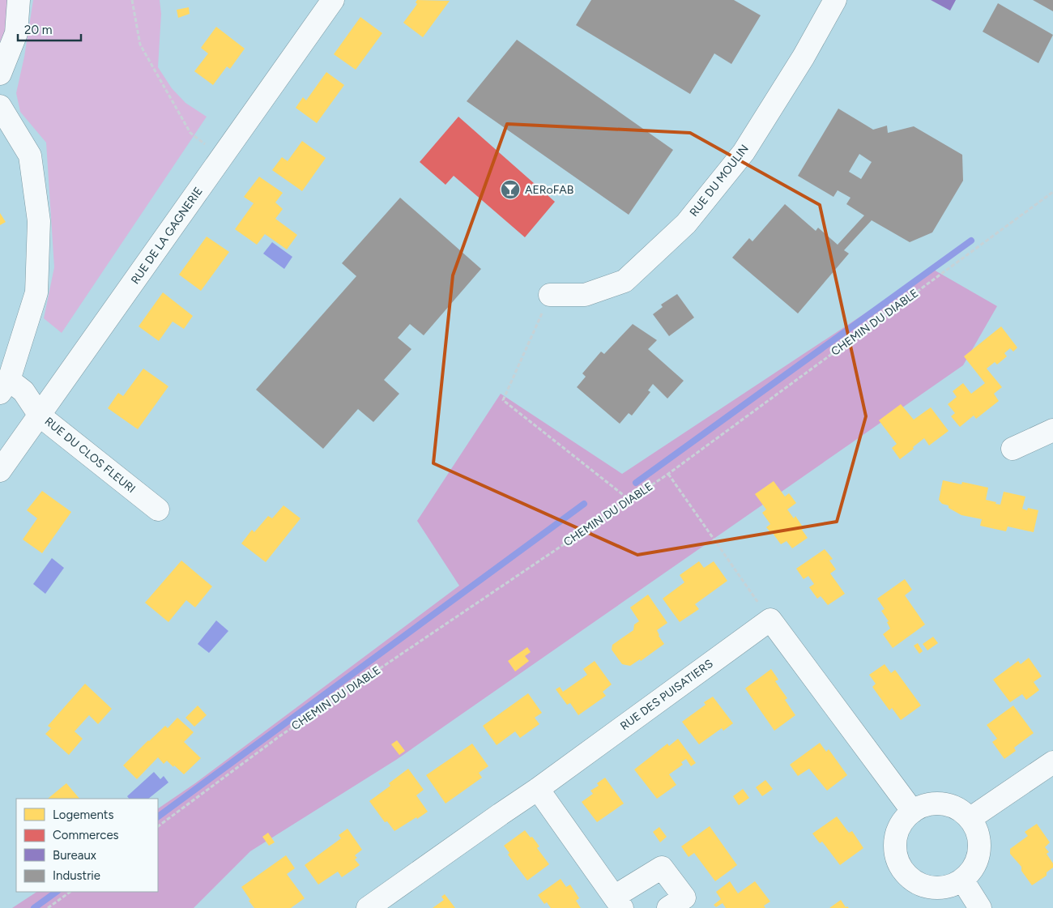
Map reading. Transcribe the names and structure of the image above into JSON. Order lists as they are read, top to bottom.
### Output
{
  "streets": {
    "street": [
      "RUE DU MOULIN",
      "RUE DE LA GAGNERIE",
      "RUE DU CLOS FLEURI",
      "RUE DES PUISATIERS"
    ],
    "path": ["CHEMIN DU DIABLE"]
  },
  "crossings": [
    ["RUE DE LA GAGNERIE", "RUE DU CLOS FLEURI"]
  ],
  "places": {
    "bar": ["AERoFAB"]
  },
  "legend": [
    "Logements",
    "Commerces",
    "Bureaux",
    "Industrie"
  ],
  "scale_bar": "20 m"
}
